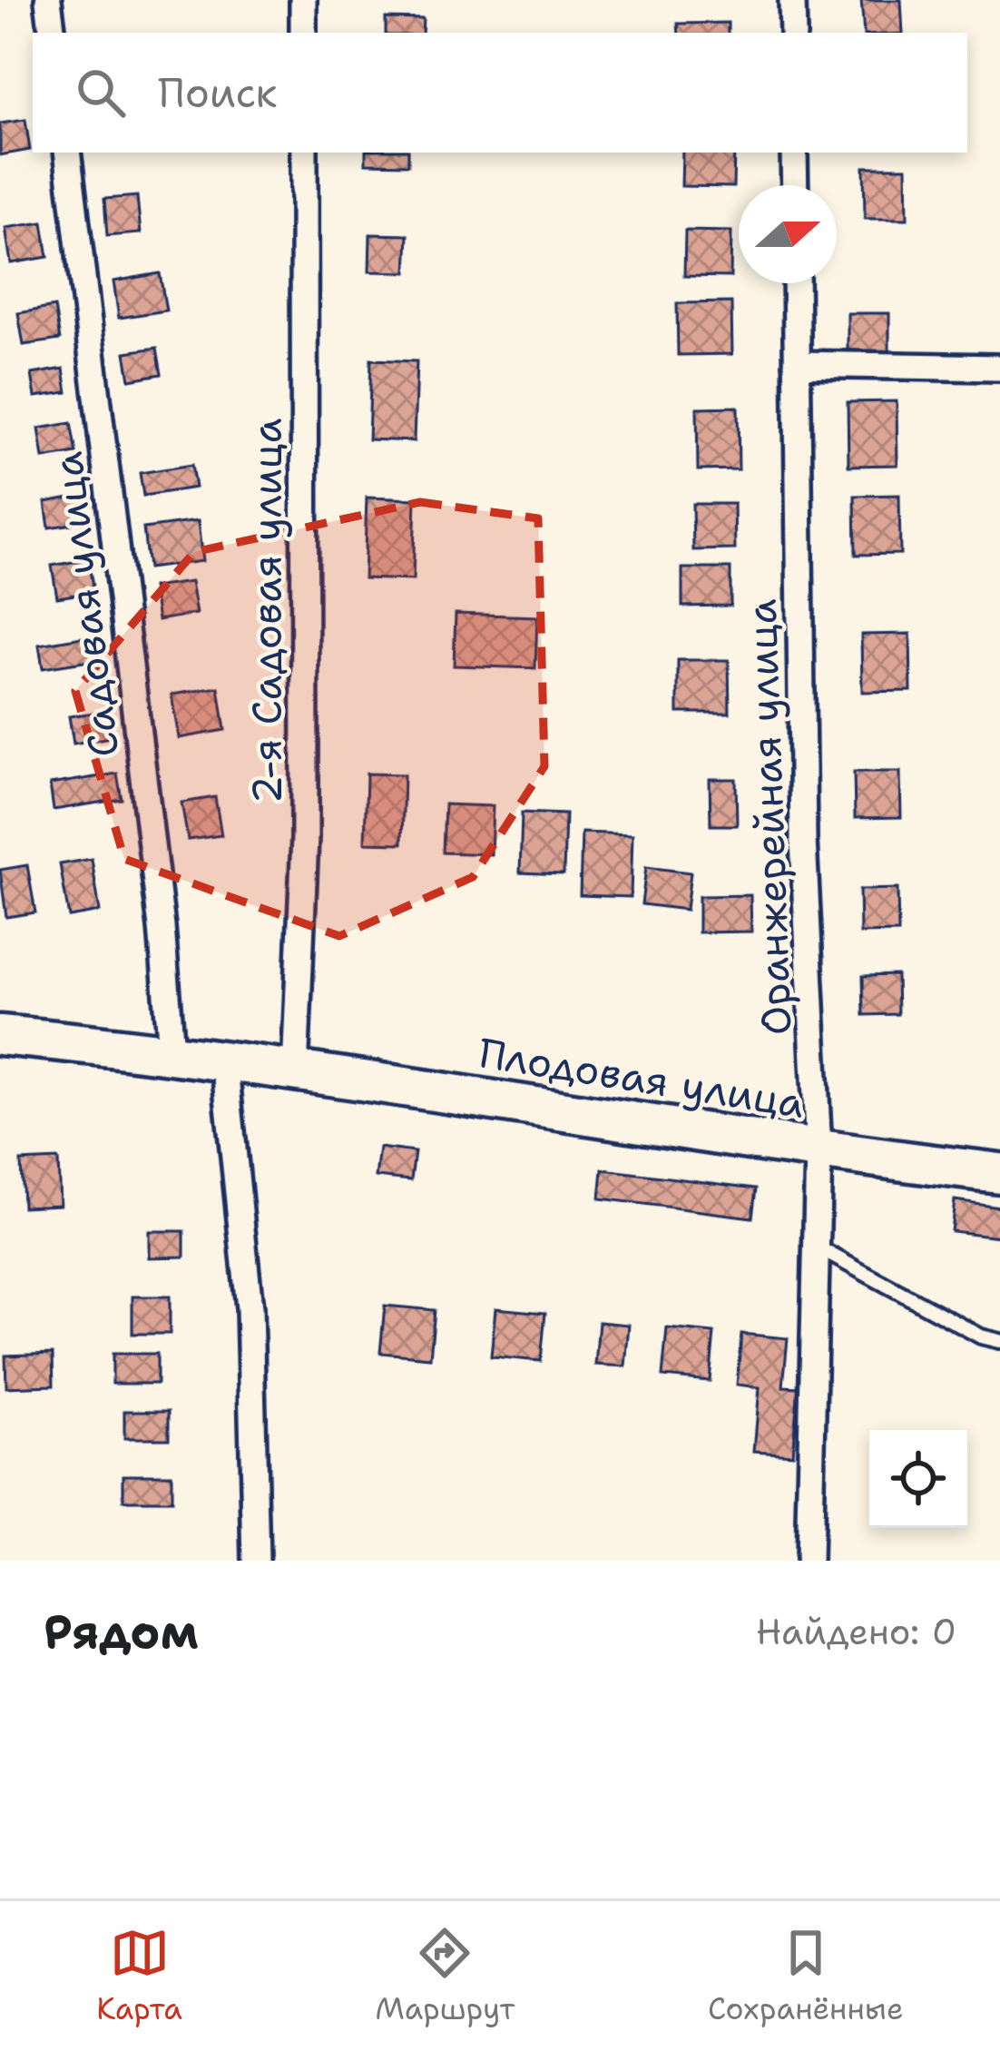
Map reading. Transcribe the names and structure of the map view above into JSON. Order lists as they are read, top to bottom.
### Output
{
  "streets": {
    "main road": ["Плодовая улица"],
    "street": ["Садовая улица", "2-я Садовая улица", "Оранжерейная улица"]
  },
  "crossings": [
    ["Садовая улица", "Плодовая улица"],
    ["2-я Садовая улица", "Плодовая улица"],
    ["Оранжерейная улица", "Плодовая улица"]
  ],
  "north": "right",
  "page": {
    "search": "Поиск",
    "heading": ["Рядом", "Найдено: 0"],
    "nav": ["Карта", "Маршрут", "Сохранённые"]
  }
}
